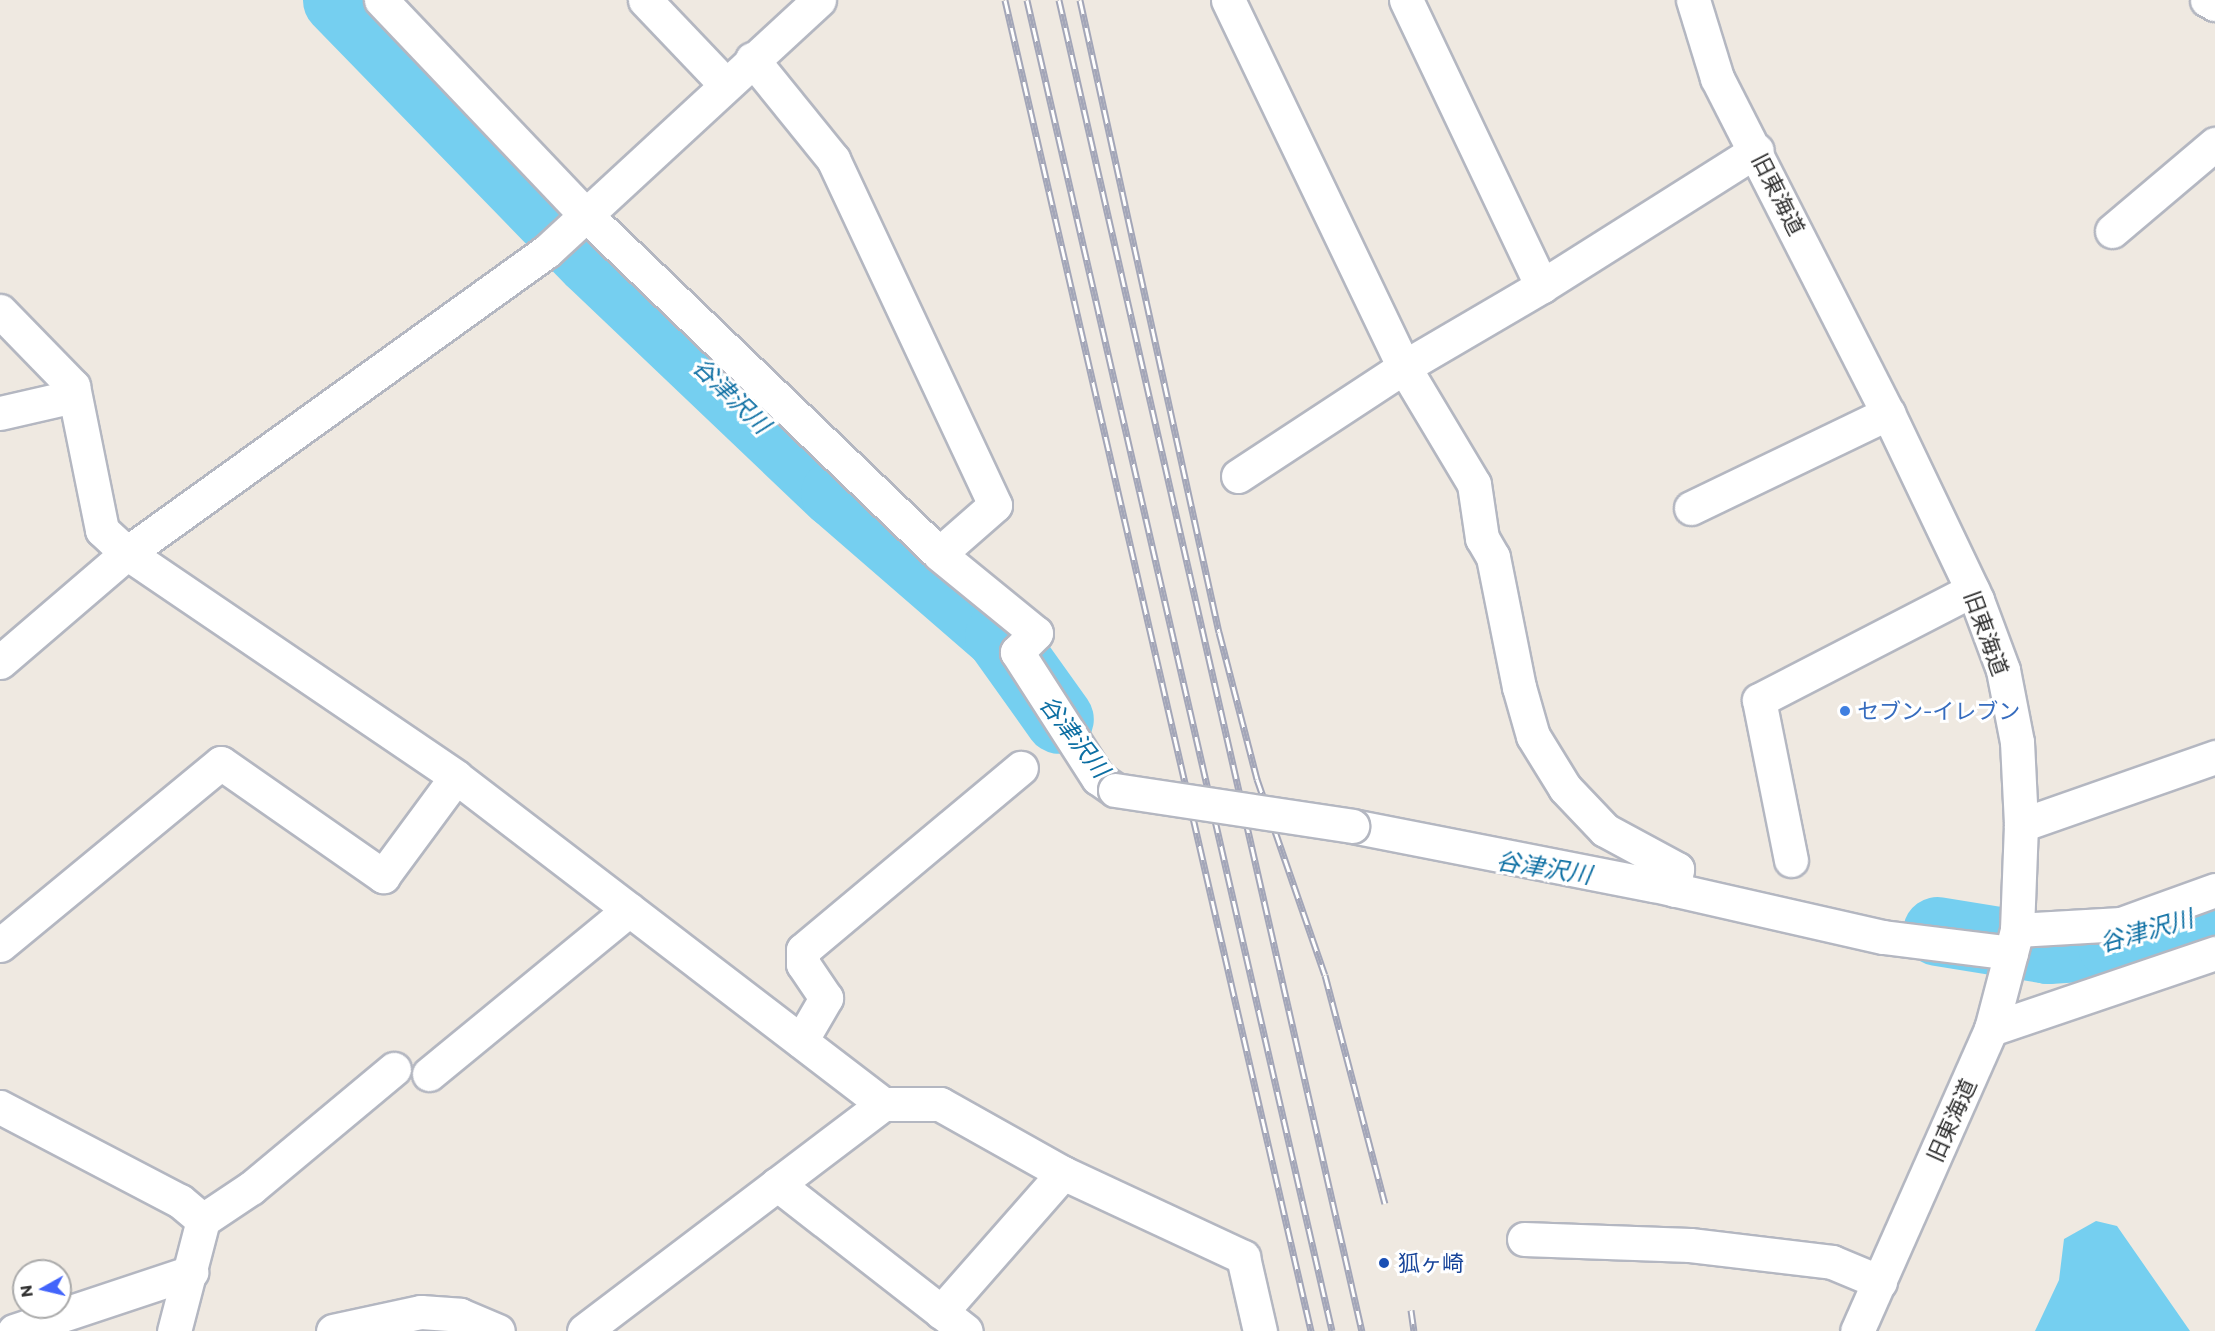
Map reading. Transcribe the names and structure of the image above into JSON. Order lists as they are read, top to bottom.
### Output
{
  "streets": {
    "street": ["旧東海道"]
  },
  "water": ["谷津沢川"],
  "places": ["セブン-イレブン", "狐ヶ崎"],
  "north": "left"
}
